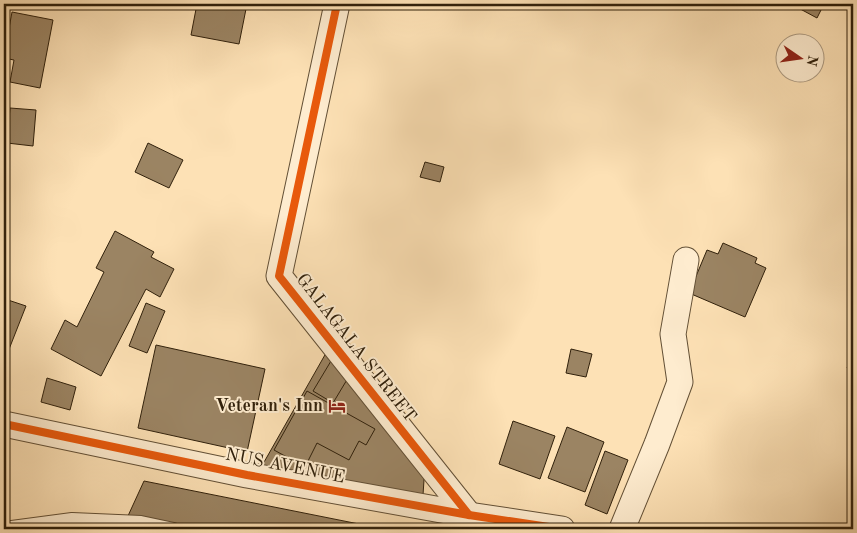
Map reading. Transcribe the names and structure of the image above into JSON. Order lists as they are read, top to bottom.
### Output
{
  "streets": {
    "street": ["GALAGALA STREET", "NUS AVENUE"]
  },
  "crossings": [
    ["GALAGALA STREET", "NUS AVENUE"]
  ],
  "places": {
    "hotel": ["Veteran's Inn"]
  },
  "north": "right"
}
